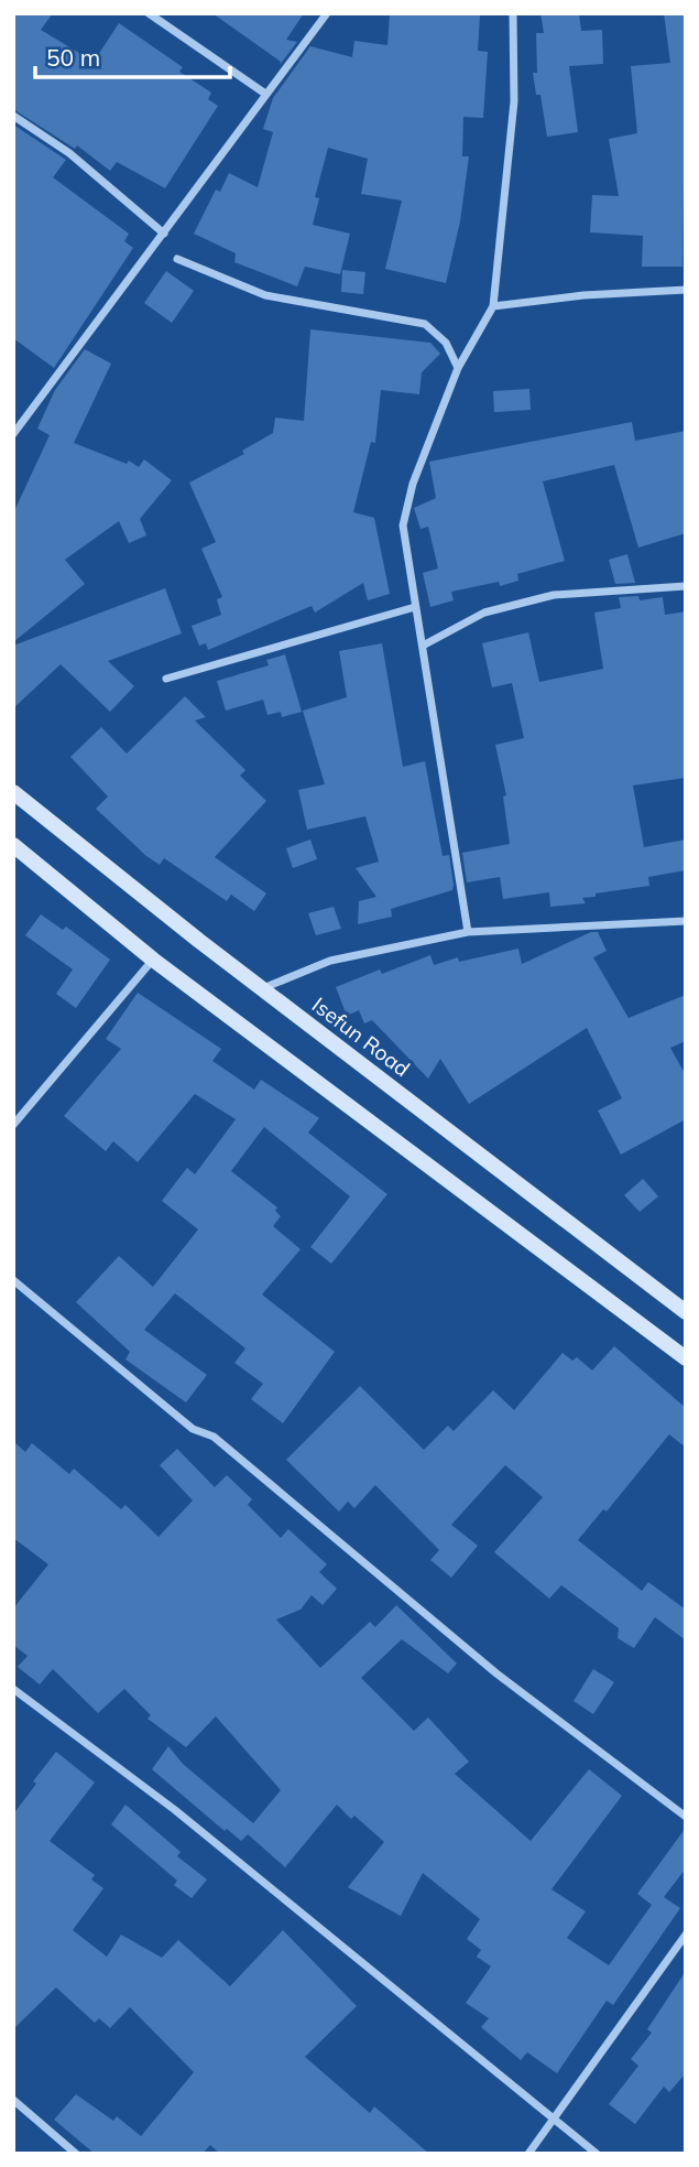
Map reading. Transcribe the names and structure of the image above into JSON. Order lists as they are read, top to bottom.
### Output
{
  "streets": {
    "street": ["Isefun Road"]
  },
  "scale_bar": "50 m"
}
